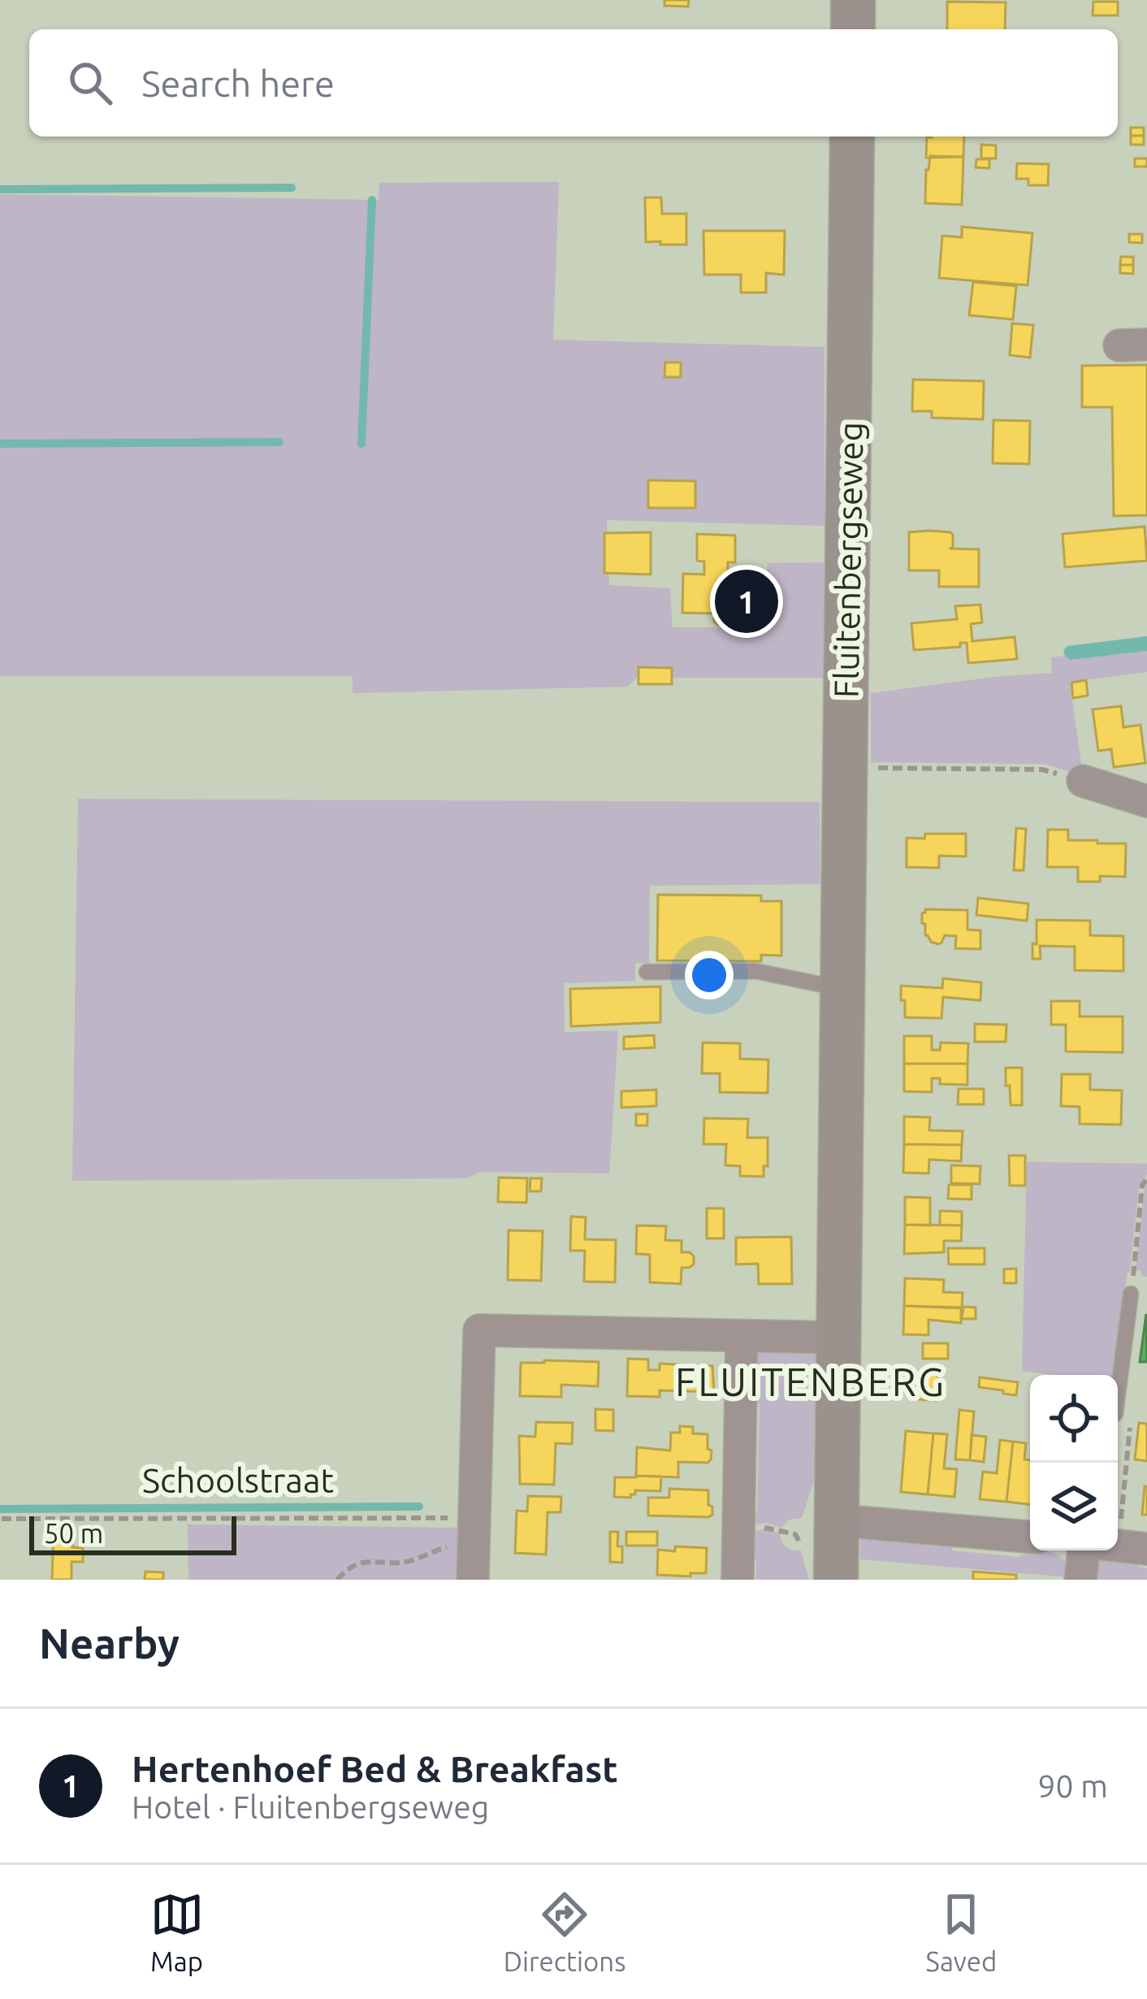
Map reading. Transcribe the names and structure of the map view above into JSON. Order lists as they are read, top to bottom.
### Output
{
  "streets": {
    "street": ["Fluitenbergseweg"],
    "path": ["Schoolstraat"]
  },
  "districts": ["FLUITENBERG"],
  "scale_bar": "50 m",
  "page": {
    "search": "Search here",
    "pins": "1",
    "scale": "50 m",
    "heading": "Nearby",
    "list": [
      {
        "mark": "1",
        "name": "Hertenhoef Bed & Breakfast",
        "note": "Hotel · Fluitenbergseweg",
        "value": "90 m"
      }
    ],
    "nav": ["Map", "Directions", "Saved"]
  }
}
